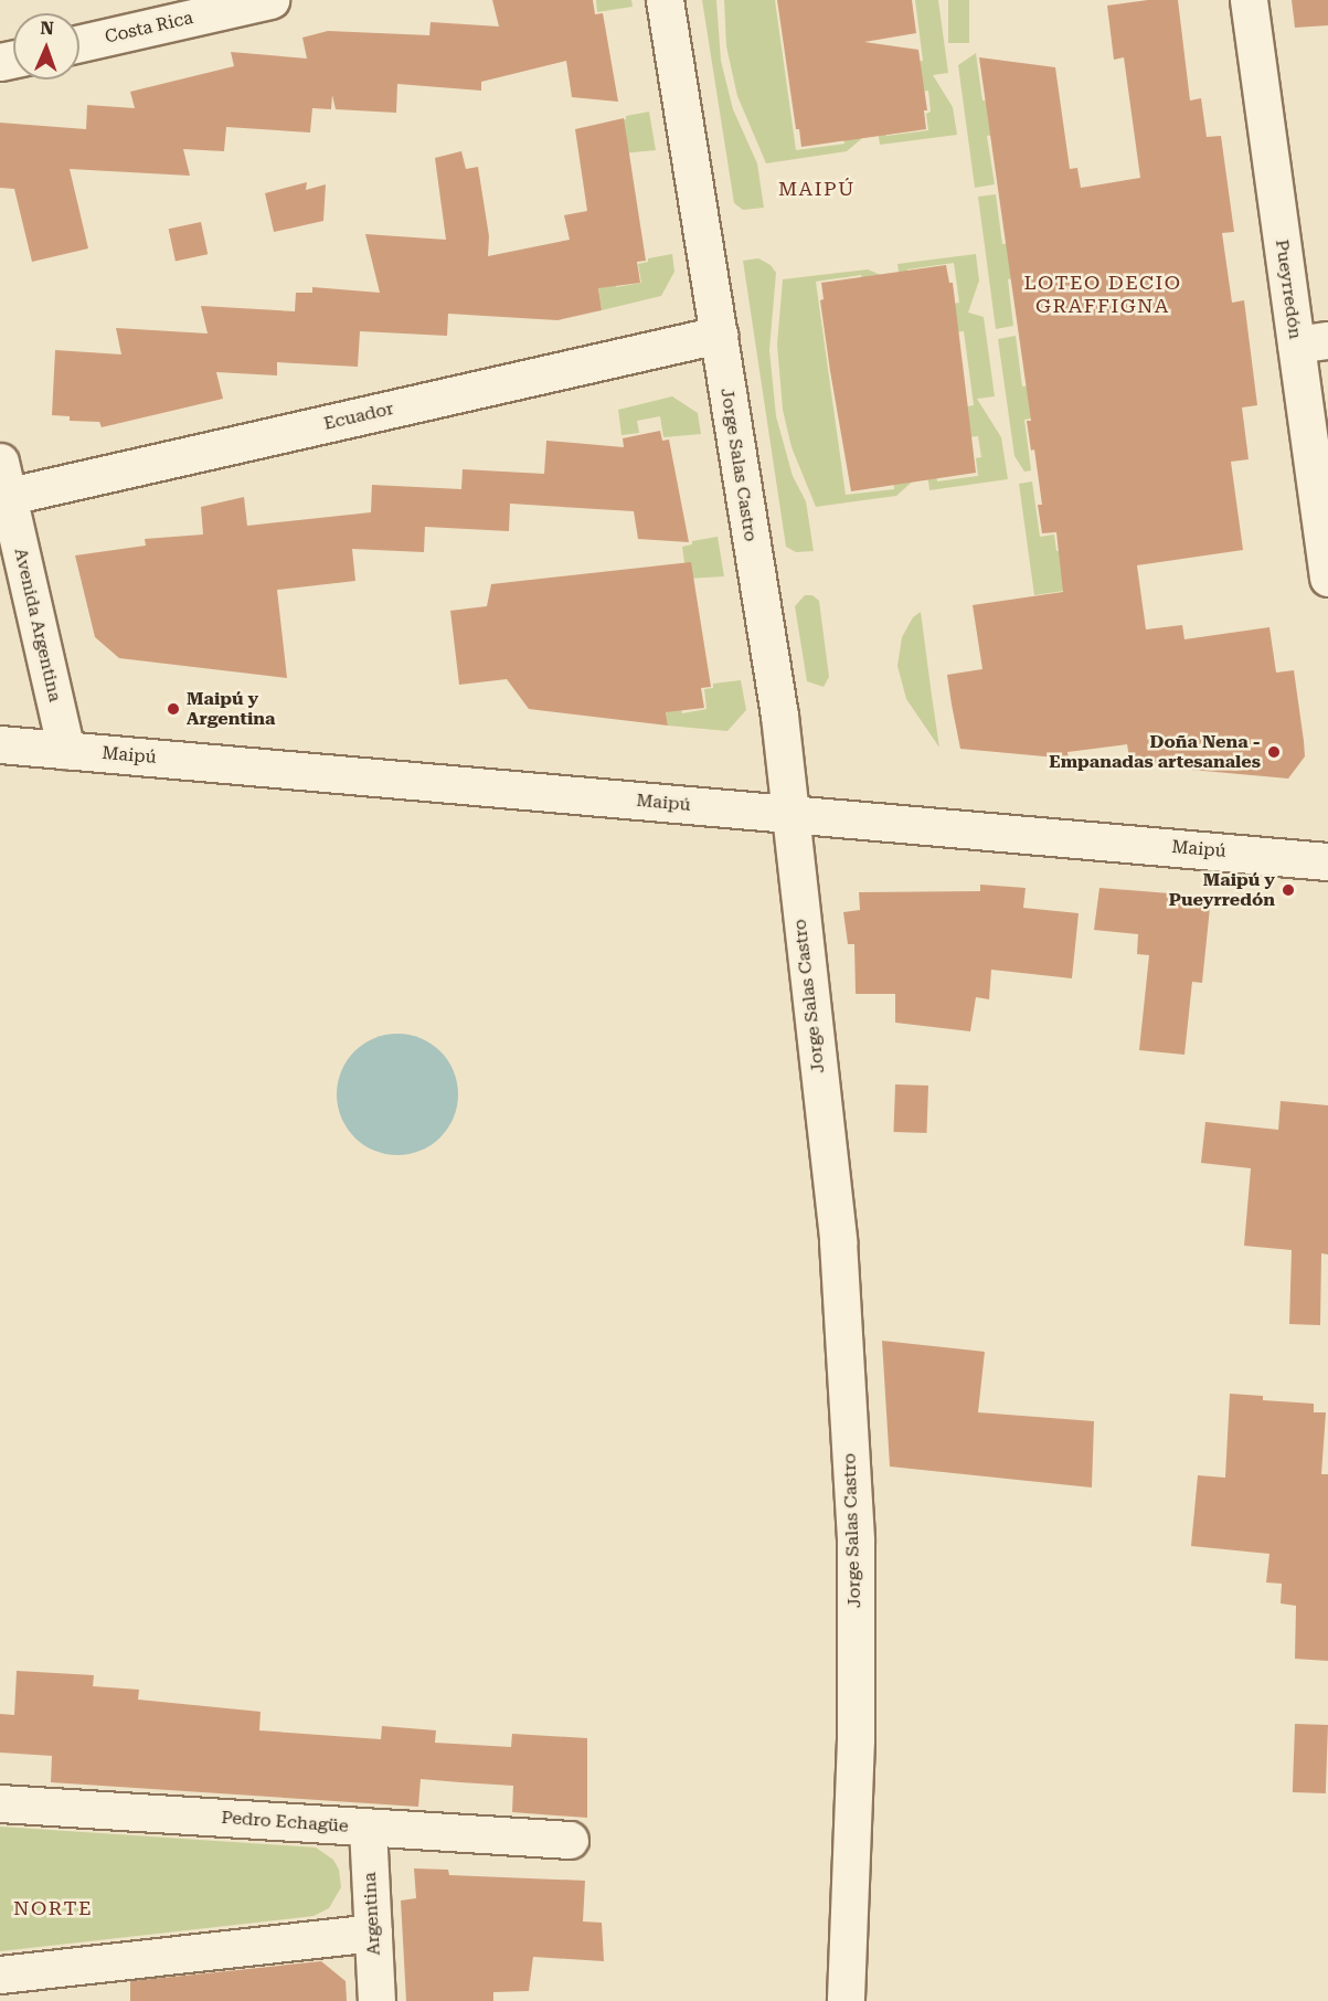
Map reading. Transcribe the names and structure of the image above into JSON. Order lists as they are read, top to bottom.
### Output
{
  "streets": {
    "street": [
      "Costa Rica",
      "Pueyrredón",
      "Ecuador",
      "Jorge Salas Castro",
      "Avenida Argentina",
      "Maipú",
      "Pedro Echagüe",
      "Argentina"
    ]
  },
  "crossings": [
    ["Ecuador", "Jorge Salas Castro"],
    ["Ecuador", "Avenida Argentina"],
    ["Jorge Salas Castro", "Maipú"],
    ["Avenida Argentina", "Maipú"],
    ["Pedro Echagüe", "Argentina"]
  ],
  "districts": ["MAIPÚ", "LOTEO DECIO GRAFFIGNA", "NORTE"],
  "places": ["Maipú y Argentina", "Doña Nena - Empanadas artesanales", "Maipú y Pueyrredón"],
  "north": "top"
}
